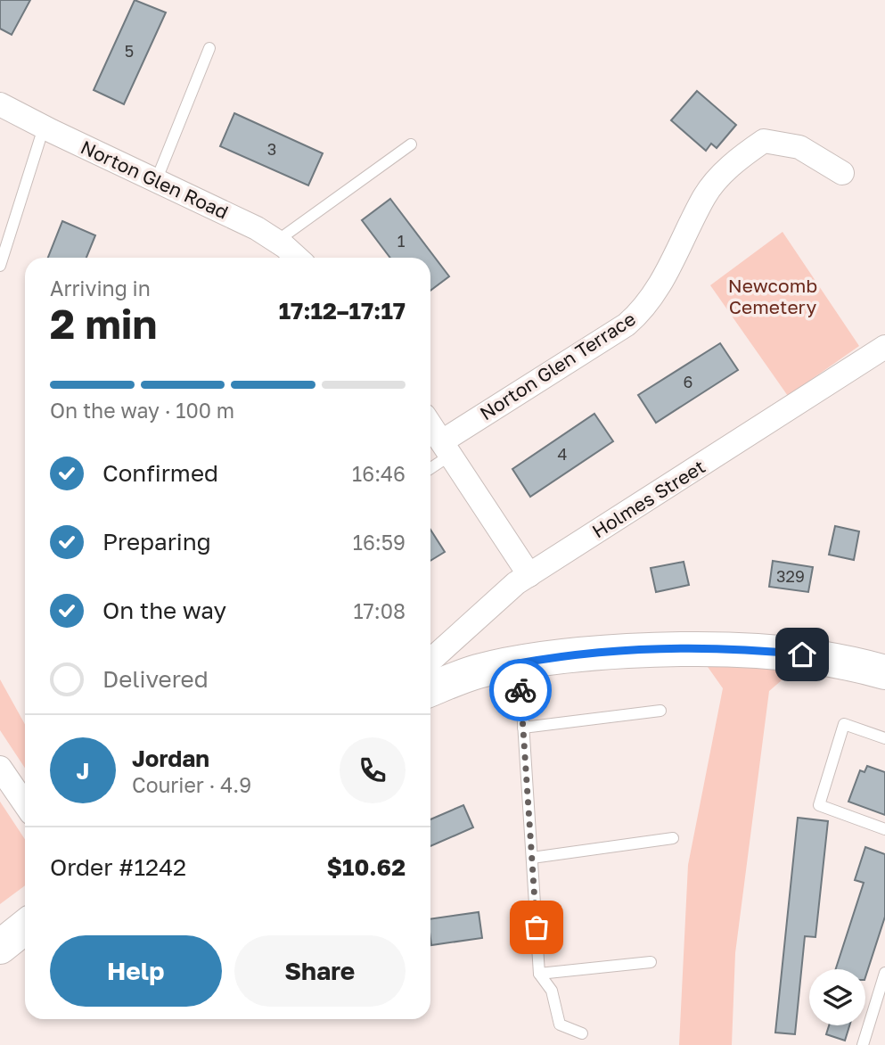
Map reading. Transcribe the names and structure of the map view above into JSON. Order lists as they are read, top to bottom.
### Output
{
  "streets": {
    "street": ["Norton Glen Road", "Norton Glen Terrace", "Holmes Street"]
  },
  "parks": ["Newcomb Cemetery"],
  "house_numbers": [
    "5",
    "3",
    "1",
    "6",
    "4",
    "329"
  ],
  "page": {
    "heading": ["2 min", "Arriving in", "17:12–17:17"],
    "panel": [
      "Jordan",
      "Courier · 4.9",
      "Order #1242",
      "$10.62"
    ],
    "bar": "On the way · 100 m",
    "list": [
      ["Confirmed", "16:46"],
      ["Preparing", "16:59"],
      ["On the way", "17:08"],
      "Delivered"
    ],
    "round": "J",
    "buttons": ["Help", "Share"]
  }
}
